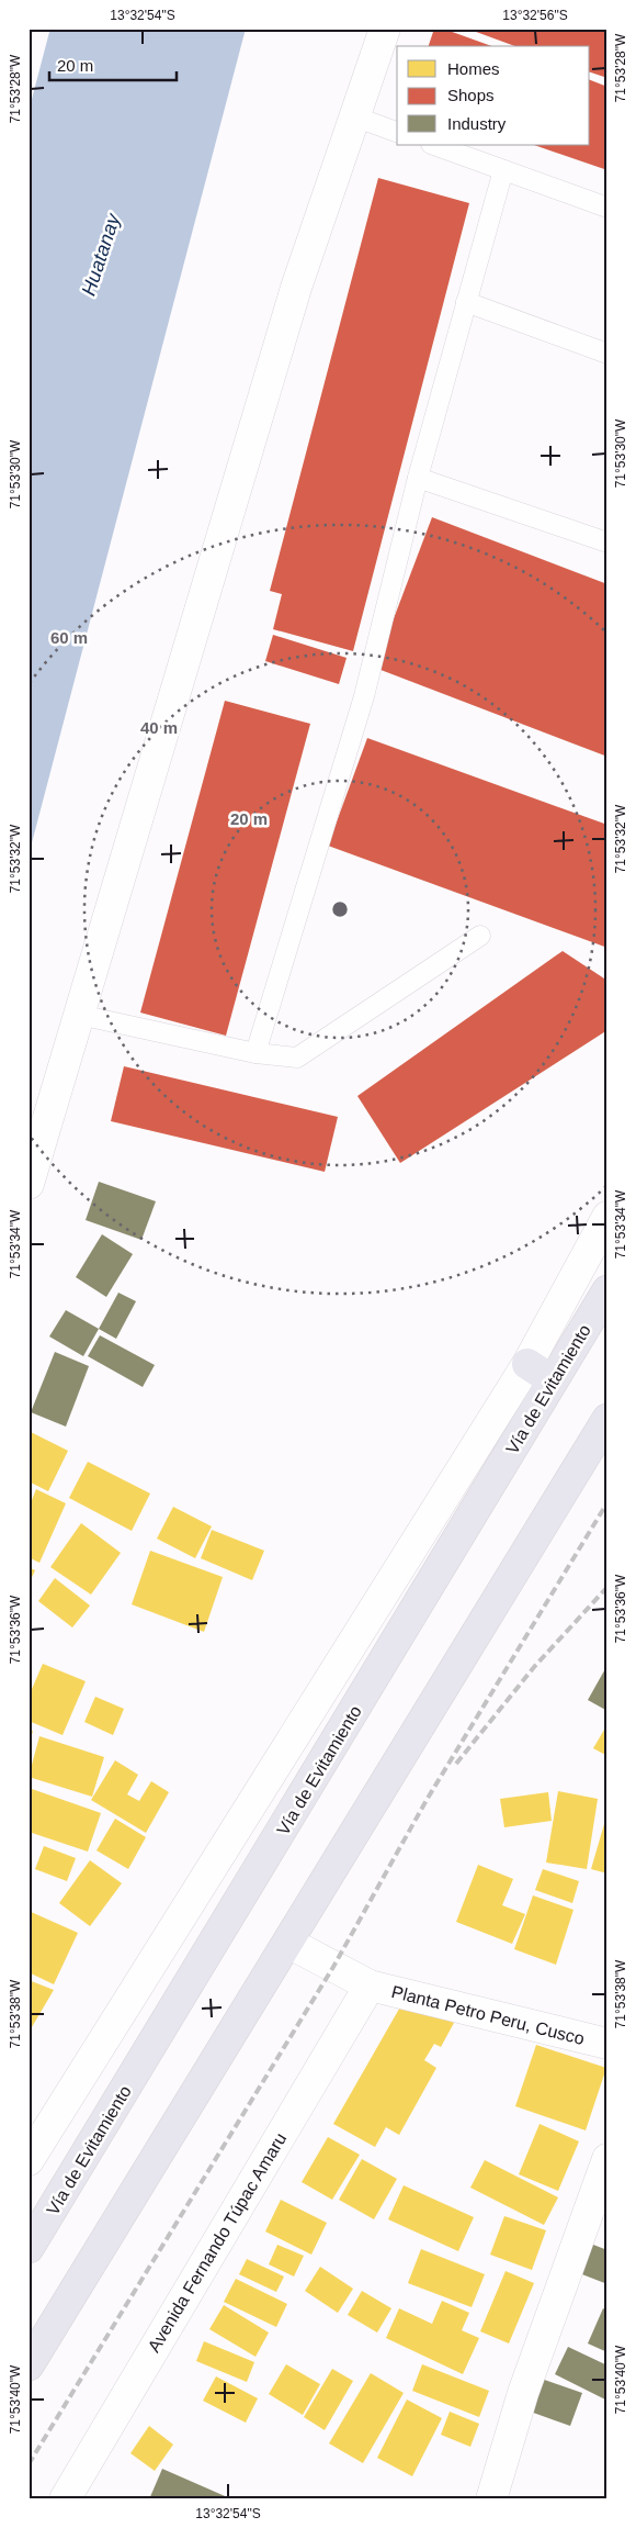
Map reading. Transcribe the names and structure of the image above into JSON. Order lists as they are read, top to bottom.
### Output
{
  "streets": {
    "highway": ["Vía de Evitamiento"],
    "street": ["Planta Petro Peru, Cusco", "Avenida Fernando Túpac Amaru"]
  },
  "crossings": [
    ["Planta Petro Peru, Cusco", "Avenida Fernando Túpac Amaru"]
  ],
  "water": ["Huatanay"],
  "legend": ["Homes", "Shops", "Industry"],
  "scale_bar": "20 m",
  "coordinates": [
    "13°32'54\"S",
    "13°32'56\"S",
    "71°53'28\"W",
    "71°53'30\"W",
    "71°53'32\"W",
    "71°53'34\"W",
    "71°53'36\"W",
    "71°53'38\"W",
    "71°53'40\"W"
  ],
  "rings": ["60 m", "40 m", "20 m"]
}
